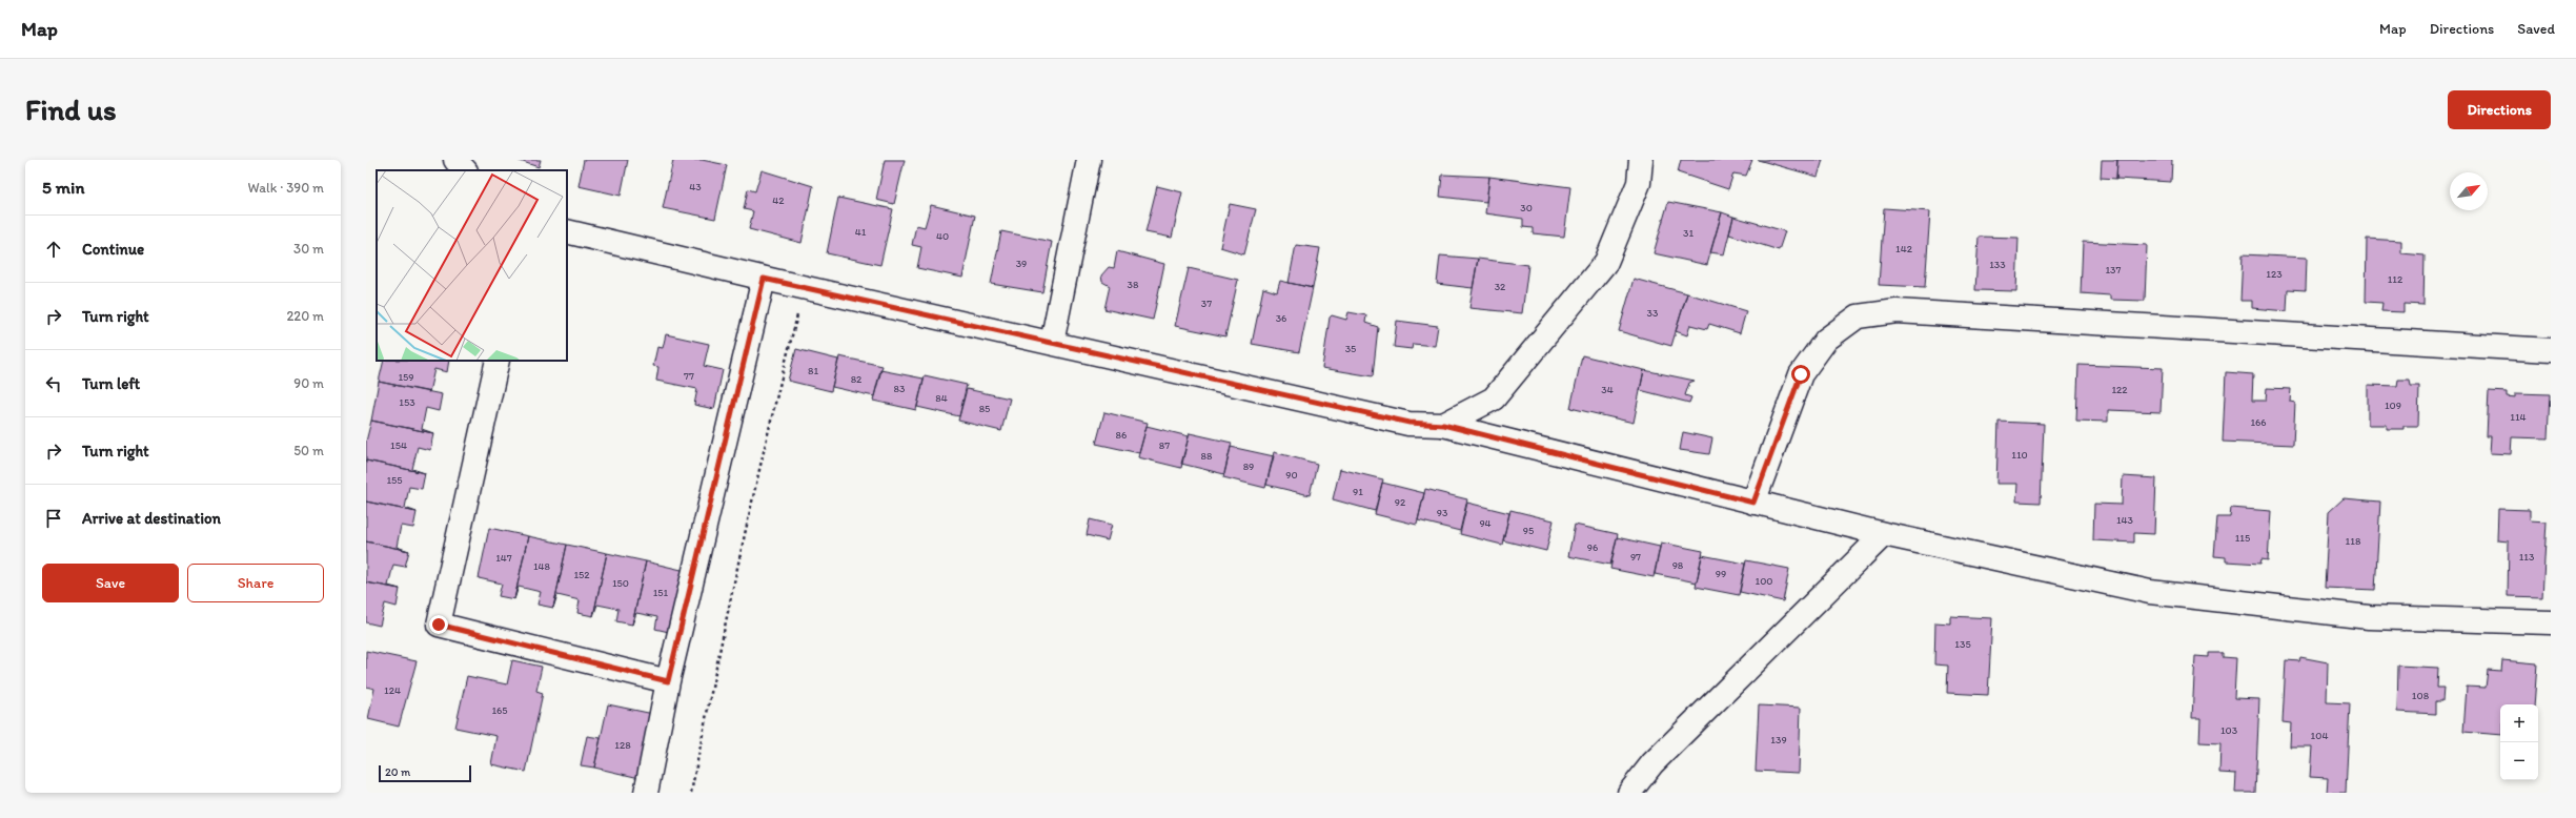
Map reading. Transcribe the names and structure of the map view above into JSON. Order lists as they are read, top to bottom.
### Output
{
  "house_numbers": [
    "43",
    "42",
    "30",
    "41",
    "31",
    "40",
    "142",
    "39",
    "133",
    "137",
    "123",
    "112",
    "38",
    "32",
    "37",
    "33",
    "36",
    "35",
    "81",
    "77",
    "159",
    "82",
    "83",
    "34",
    "122",
    "84",
    "153",
    "109",
    "85",
    "114",
    "166",
    "86",
    "154",
    "87",
    "110",
    "88",
    "89",
    "90",
    "155",
    "91",
    "92",
    "93",
    "143",
    "94",
    "95",
    "115",
    "118",
    "96",
    "97",
    "113",
    "147",
    "98",
    "148",
    "99",
    "152",
    "100",
    "150",
    "151",
    "135",
    "124",
    "108",
    "165",
    "103",
    "104",
    "139",
    "128"
  ],
  "scale_bar": "20 m",
  "north": "top right",
  "page": {
    "header": "Map",
    "nav": ["Map", "Directions", "Saved"],
    "buttons": [
      "Directions",
      ["Save", "Share"]
    ],
    "title": "Find us",
    "heading": ["5 min", "Walk · 390 m"],
    "list": [
      ["Continue", "30 m"],
      ["Turn right", "220 m"],
      ["Turn left", "90 m"],
      ["Turn right", "50 m"],
      "Arrive at destination"
    ],
    "map_buttons": ["+", "−"],
    "scale": "20 m"
  }
}
